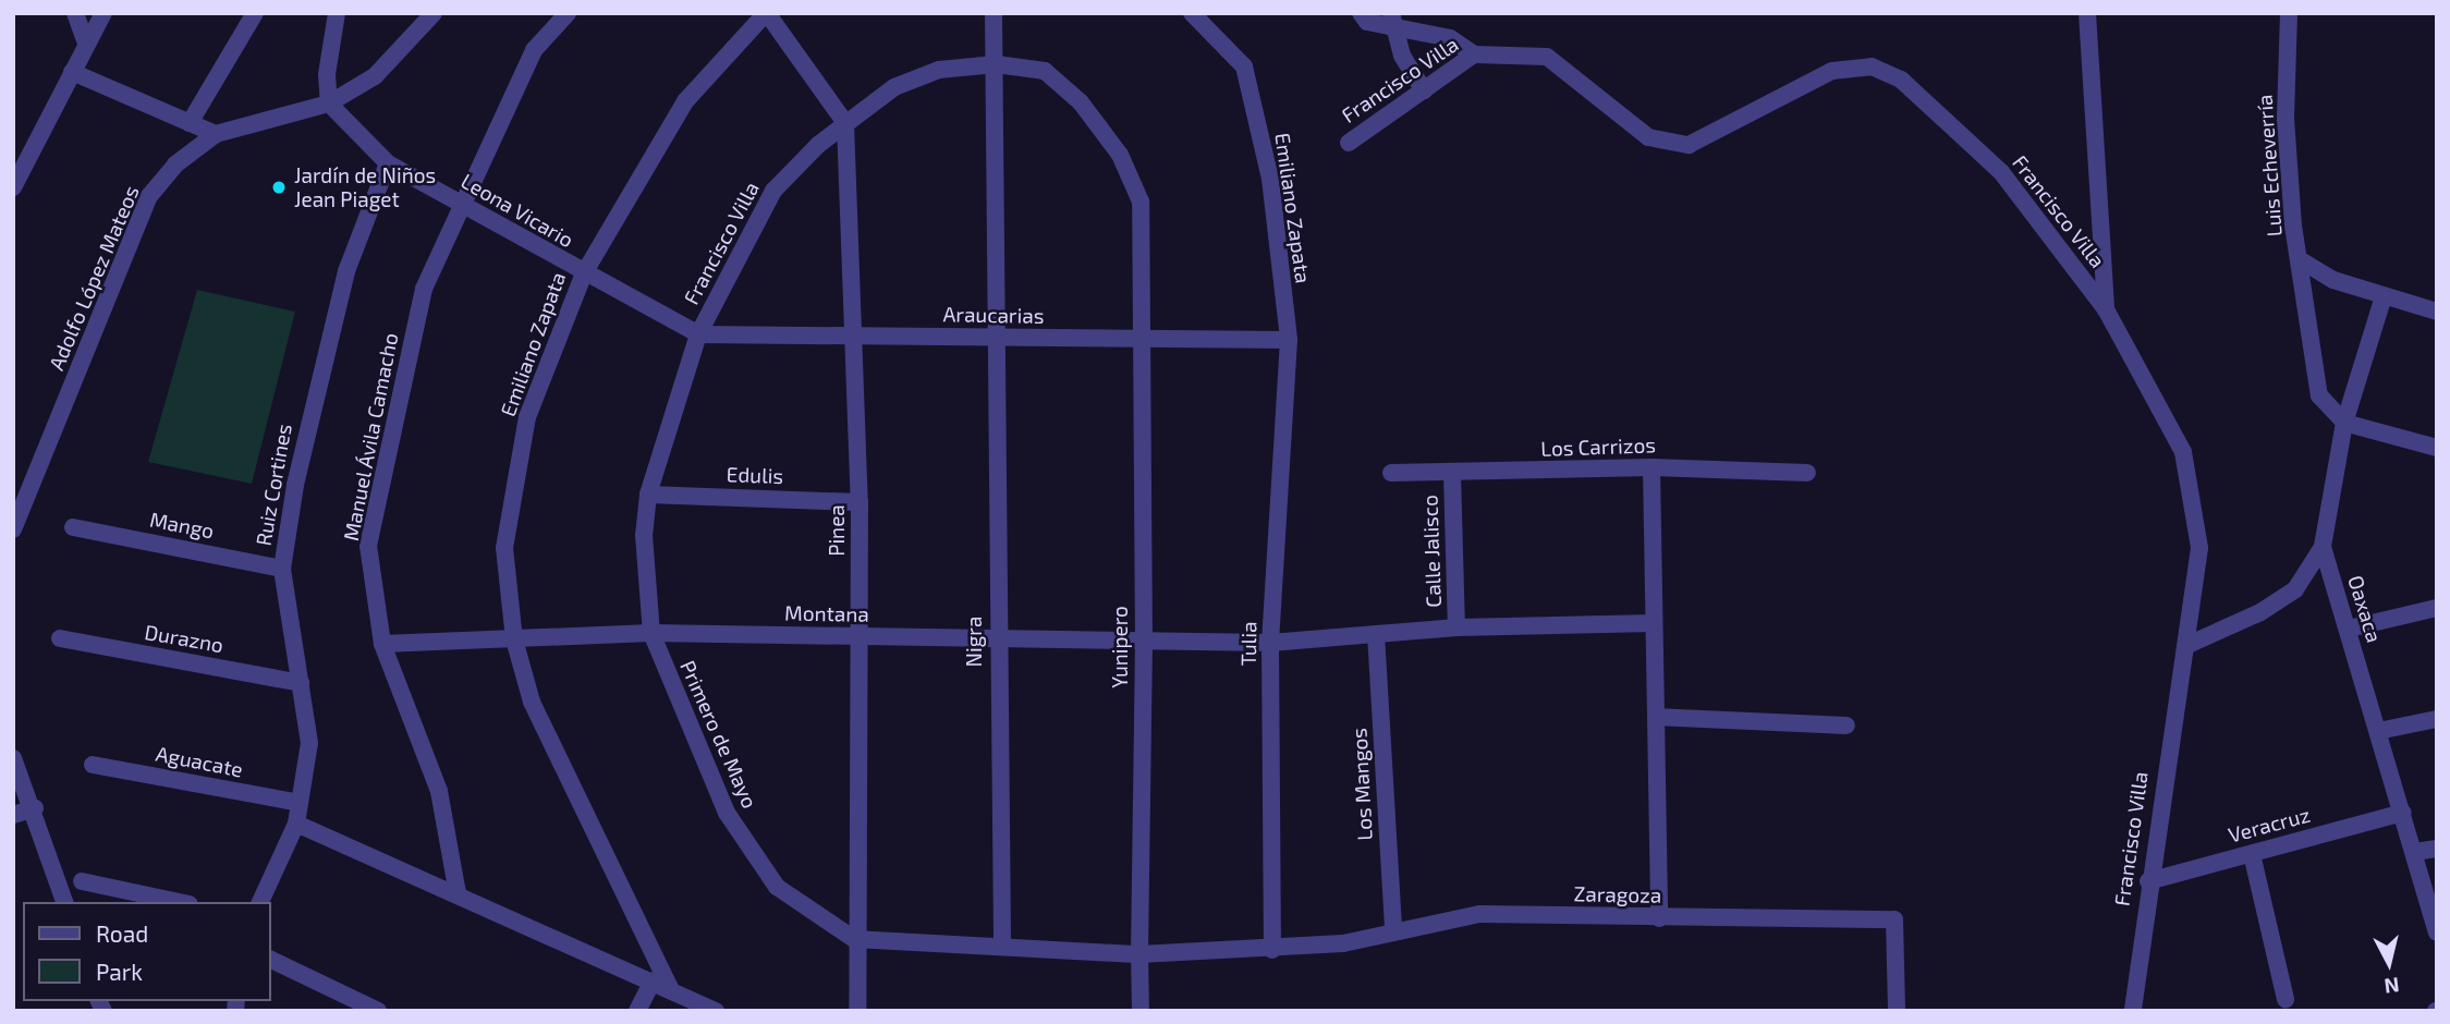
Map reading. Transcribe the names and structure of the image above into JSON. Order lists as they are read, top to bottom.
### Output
{
  "streets": {
    "street": [
      "Francisco Villa",
      "Luis Echeverría",
      "Emiliano Zapata",
      "Leona Vicario",
      "Adolfo López Mateos",
      "Araucarias",
      "Manuel Ávila Camacho",
      "Los Carrizos",
      "Edulis",
      "Ruiz Cortines",
      "Mango",
      "Pinea",
      "Calle Jalisco",
      "Oaxaca",
      "Montana",
      "Durazno",
      "Nigra",
      "Tulia",
      "Yunipero",
      "Primero de Mayo",
      "Aguacate",
      "Los Mangos",
      "Veracruz",
      "Zaragoza"
    ]
  },
  "crossings": [
    ["Francisco Villa", "Leona Vicario"],
    ["Francisco Villa", "Araucarias"],
    ["Francisco Villa", "Pinea"],
    ["Francisco Villa", "Nigra"],
    ["Francisco Villa", "Yunipero"],
    ["Francisco Villa", "Primero de Mayo"],
    ["Francisco Villa", "Veracruz"],
    ["Luis Echeverría", "Oaxaca"],
    ["Emiliano Zapata", "Leona Vicario"],
    ["Emiliano Zapata", "Araucarias"],
    ["Emiliano Zapata", "Montana"],
    ["Emiliano Zapata", "Tulia"],
    ["Leona Vicario", "Adolfo López Mateos"],
    ["Leona Vicario", "Araucarias"],
    ["Leona Vicario", "Manuel Ávila Camacho"],
    ["Leona Vicario", "Ruiz Cortines"],
    ["Leona Vicario", "Primero de Mayo"],
    ["Araucarias", "Pinea"],
    ["Araucarias", "Nigra"],
    ["Araucarias", "Tulia"],
    ["Araucarias", "Yunipero"],
    ["Araucarias", "Primero de Mayo"],
    ["Manuel Ávila Camacho", "Montana"],
    ["Los Carrizos", "Calle Jalisco"],
    ["Edulis", "Pinea"],
    ["Edulis", "Primero de Mayo"],
    ["Ruiz Cortines", "Mango"],
    ["Ruiz Cortines", "Durazno"],
    ["Ruiz Cortines", "Aguacate"],
    ["Pinea", "Montana"],
    ["Pinea", "Primero de Mayo"],
    ["Calle Jalisco", "Montana"],
    ["Oaxaca", "Veracruz"],
    ["Montana", "Nigra"],
    ["Montana", "Tulia"],
    ["Montana", "Yunipero"],
    ["Montana", "Primero de Mayo"],
    ["Montana", "Los Mangos"],
    ["Tulia", "Zaragoza"],
    ["Los Mangos", "Zaragoza"]
  ],
  "places": ["Jardín de Niños Jean Piaget"],
  "legend": ["Road", "Park"],
  "north": "bottom"
}
